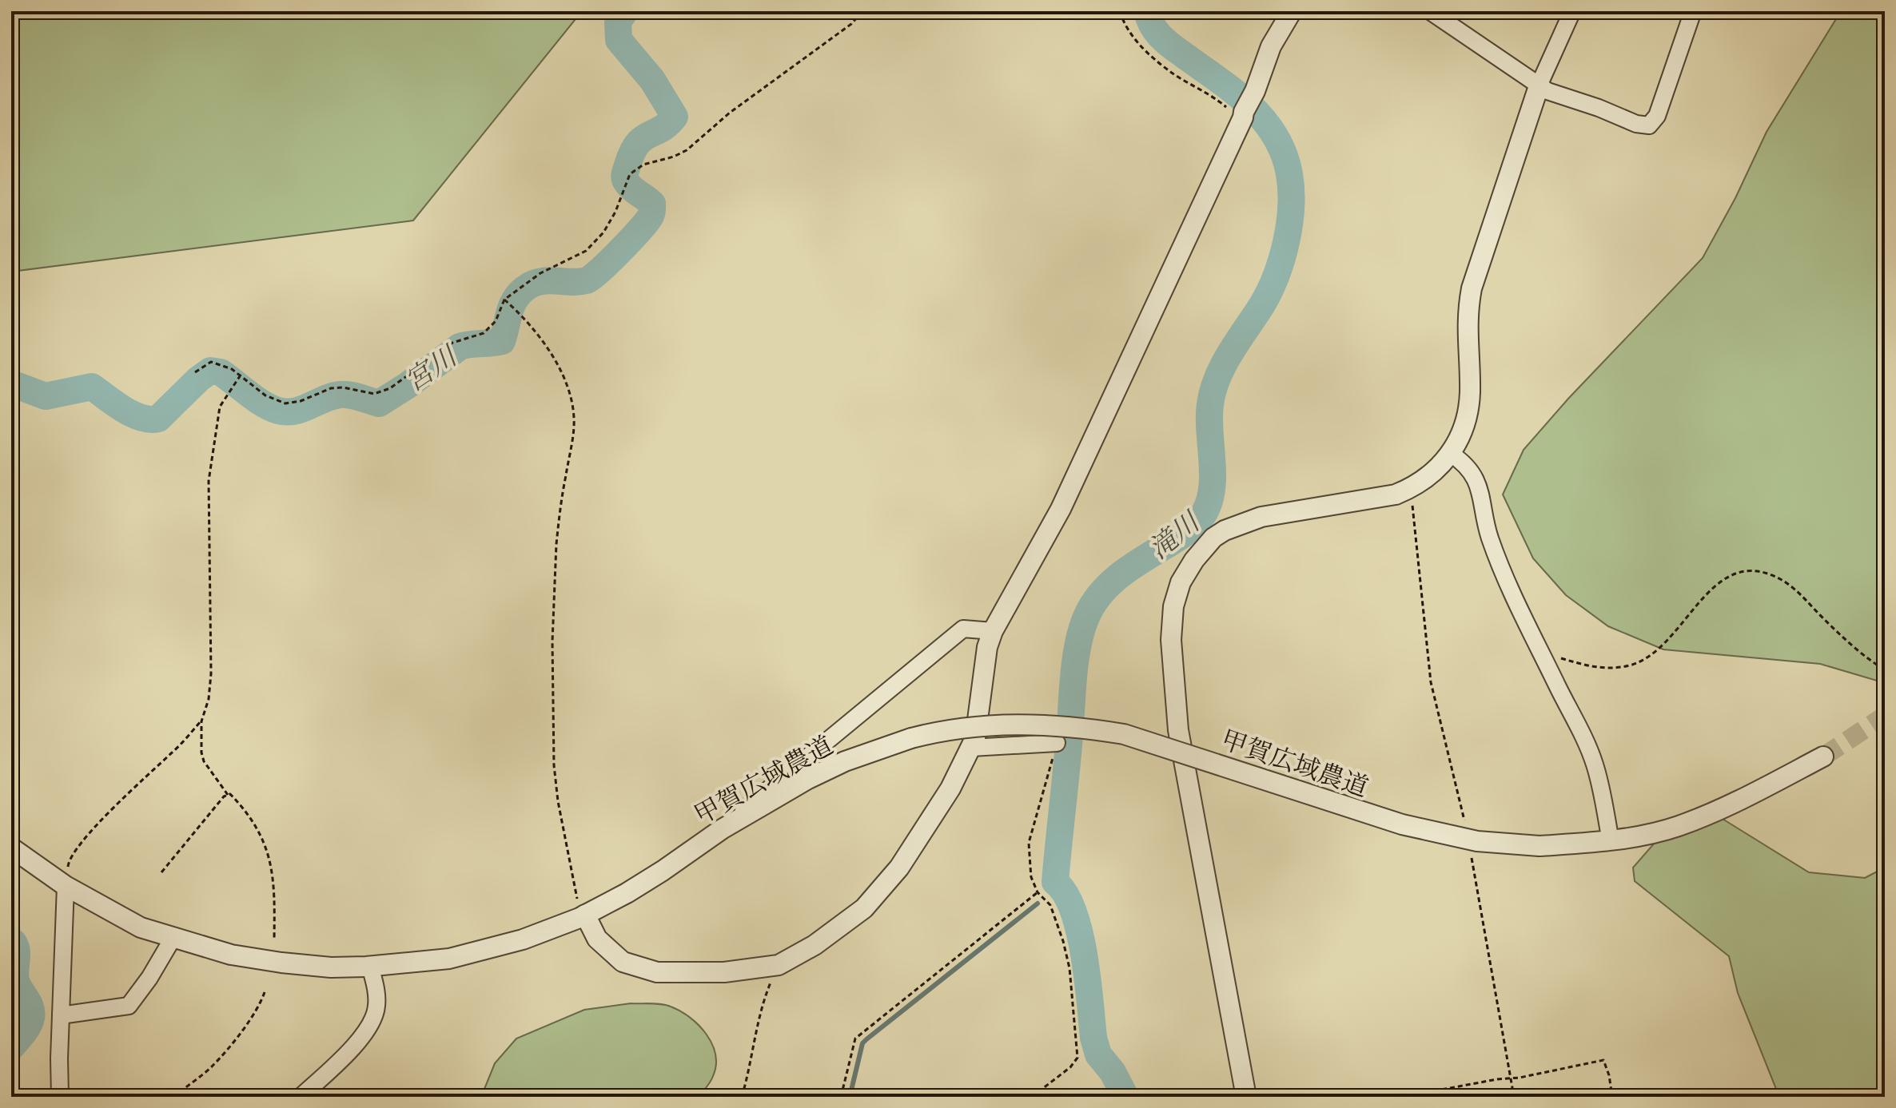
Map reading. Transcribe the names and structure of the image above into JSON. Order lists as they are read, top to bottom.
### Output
{
  "streets": {
    "street": ["甲賀広域農道"]
  },
  "water": ["宮川", "滝川"]
}
